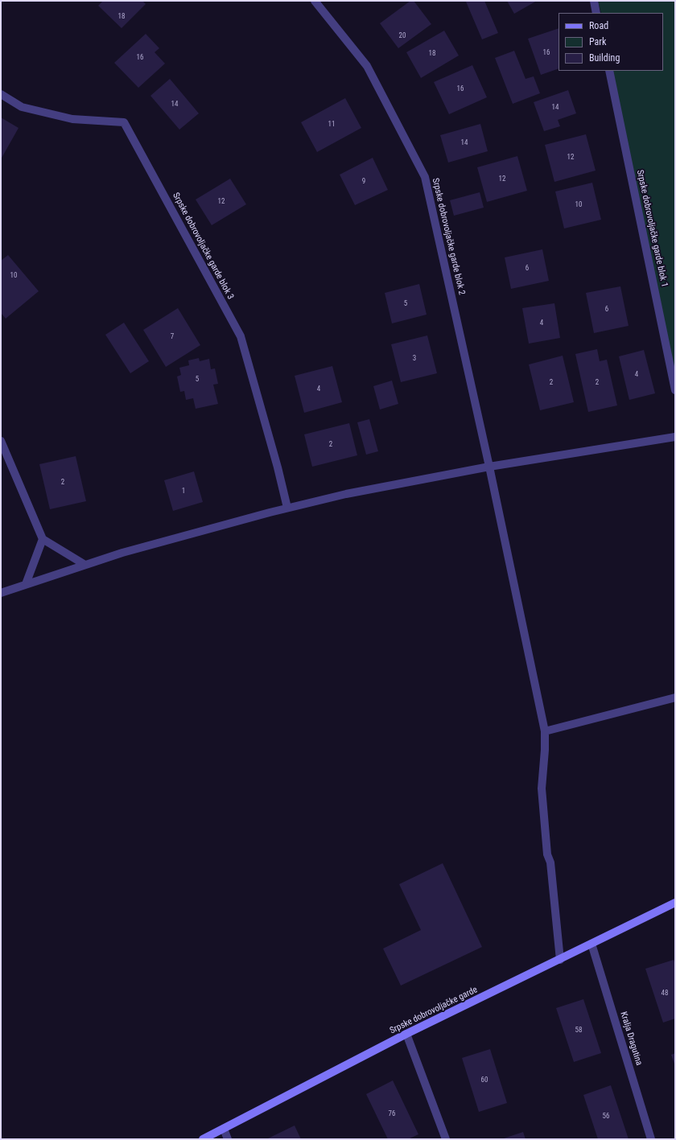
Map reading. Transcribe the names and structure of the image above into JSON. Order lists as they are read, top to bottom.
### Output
{
  "streets": {
    "main road": ["Srpske dobrovoljačke garde"],
    "street": [
      "Srpske dobrovoljačke garde blok 1",
      "Srpske dobrovoljačke garde blok 2",
      "Srpske dobrovoljačke garde blok 3",
      "Kralja Dragutina"
    ]
  },
  "crossings": [
    ["Srpske dobrovoljačke garde blok 2", "Srpske dobrovoljačke garde"],
    ["Srpske dobrovoljačke garde", "Kralja Dragutina"]
  ],
  "house_numbers": [
    "18",
    "20",
    "16",
    "18",
    "16",
    "16",
    "14",
    "14",
    "11",
    "14",
    "12",
    "12",
    "9",
    "12",
    "10",
    "6",
    "10",
    "5",
    "6",
    "4",
    "7",
    "3",
    "4",
    "5",
    "2",
    "2",
    "4",
    "2",
    "2",
    "1",
    "48",
    "58",
    "60",
    "76",
    "56"
  ],
  "legend": ["Road", "Park", "Building"]
}
